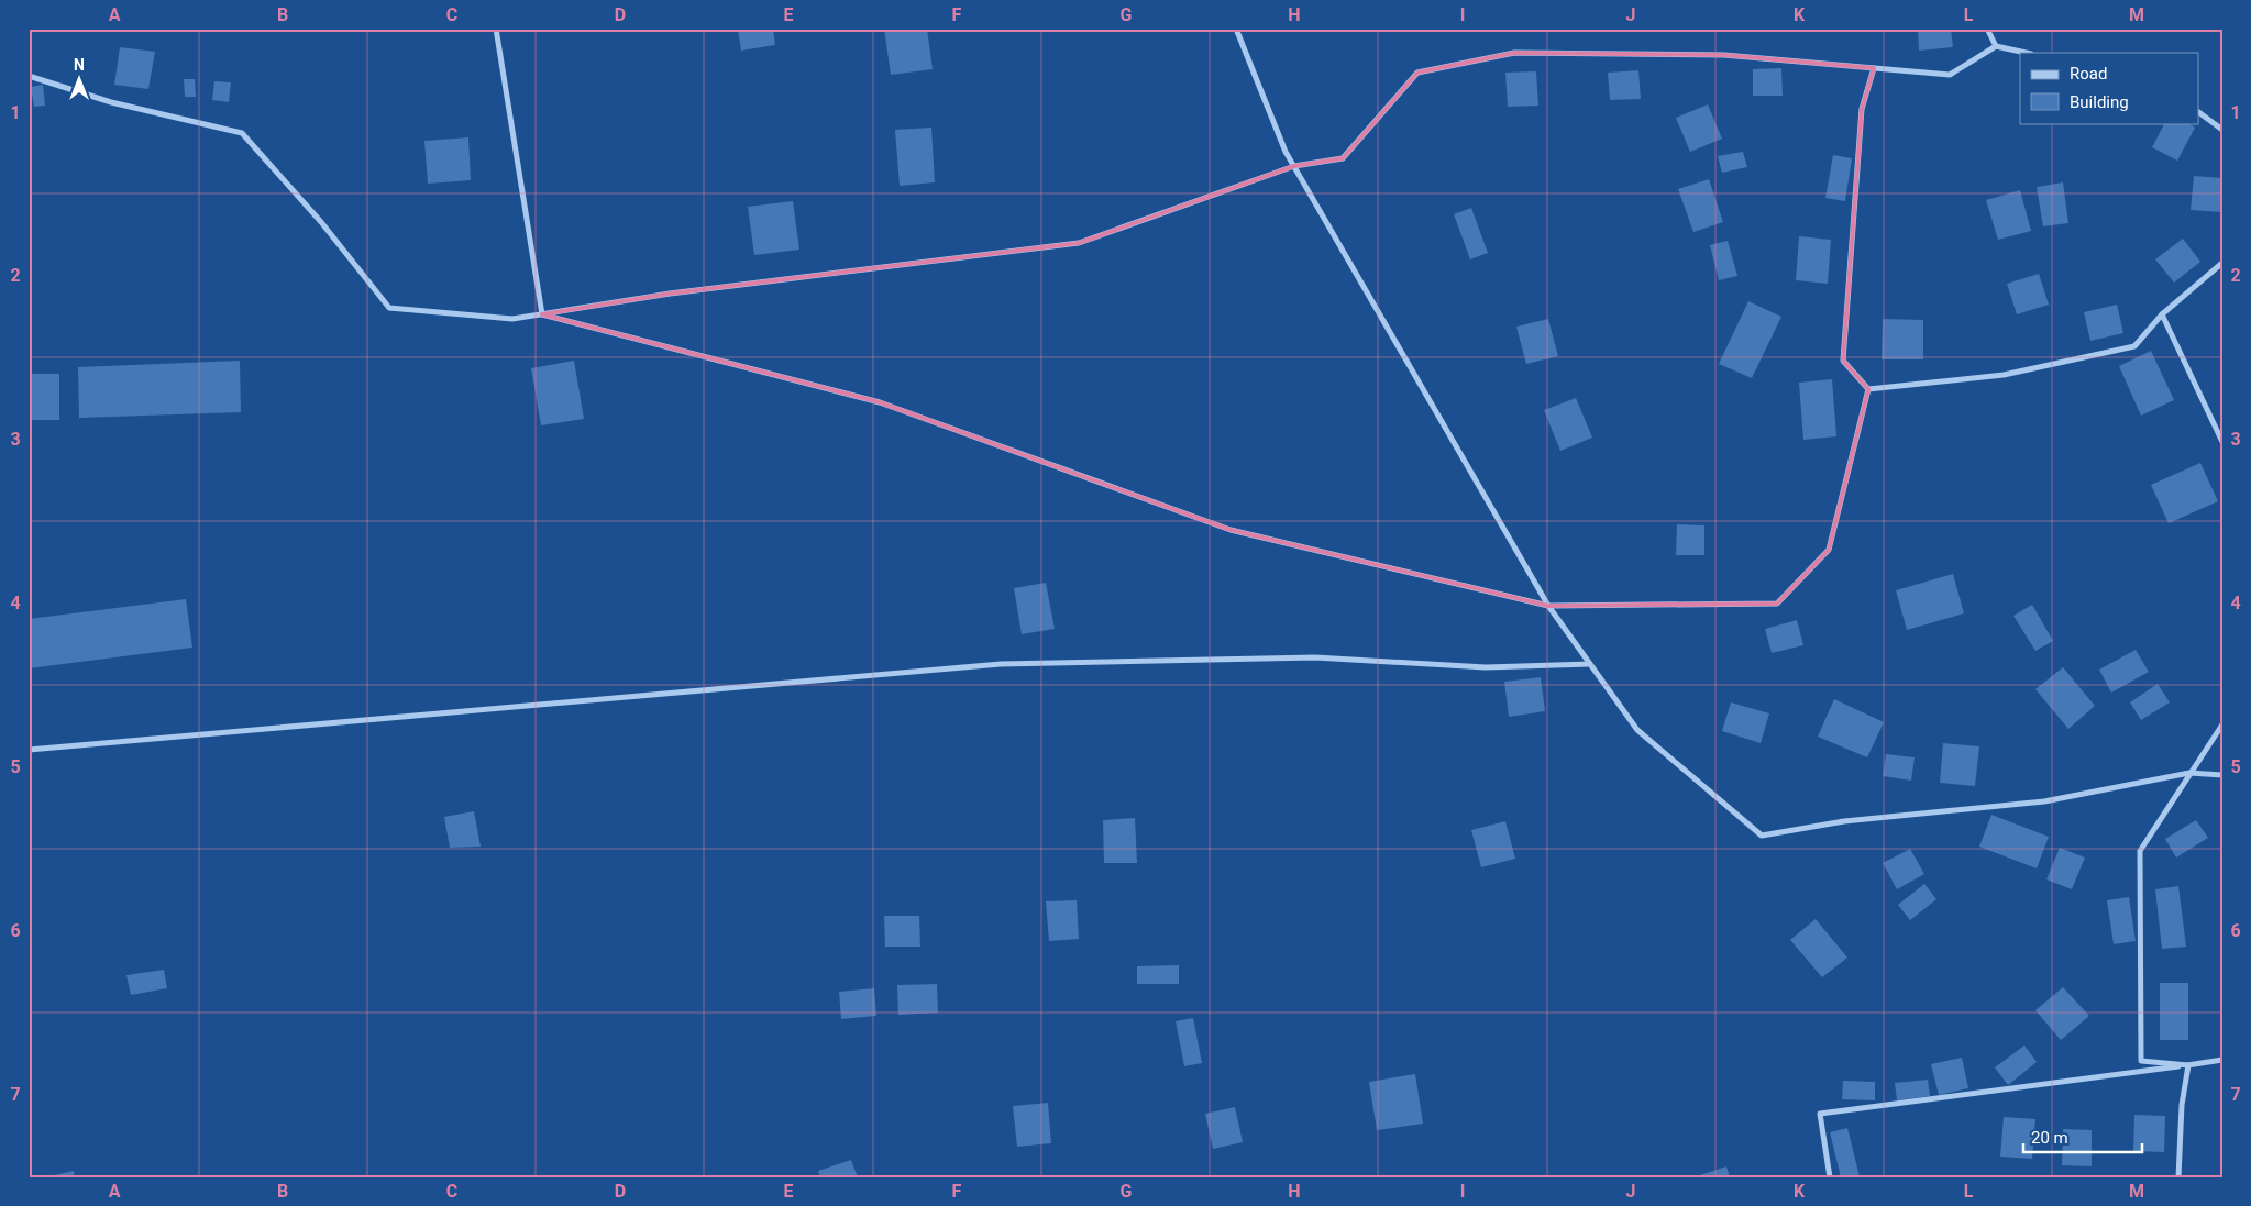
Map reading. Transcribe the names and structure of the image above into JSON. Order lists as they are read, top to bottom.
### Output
{
  "legend": ["Road", "Building"],
  "scale_bar": "20 m",
  "north": "top",
  "grid": {
    "columns": [
      "A",
      "B",
      "C",
      "D",
      "E",
      "F",
      "G",
      "H",
      "I",
      "J",
      "K",
      "L",
      "M"
    ],
    "rows": [
      "1",
      "2",
      "3",
      "4",
      "5",
      "6",
      "7"
    ]
  }
}
